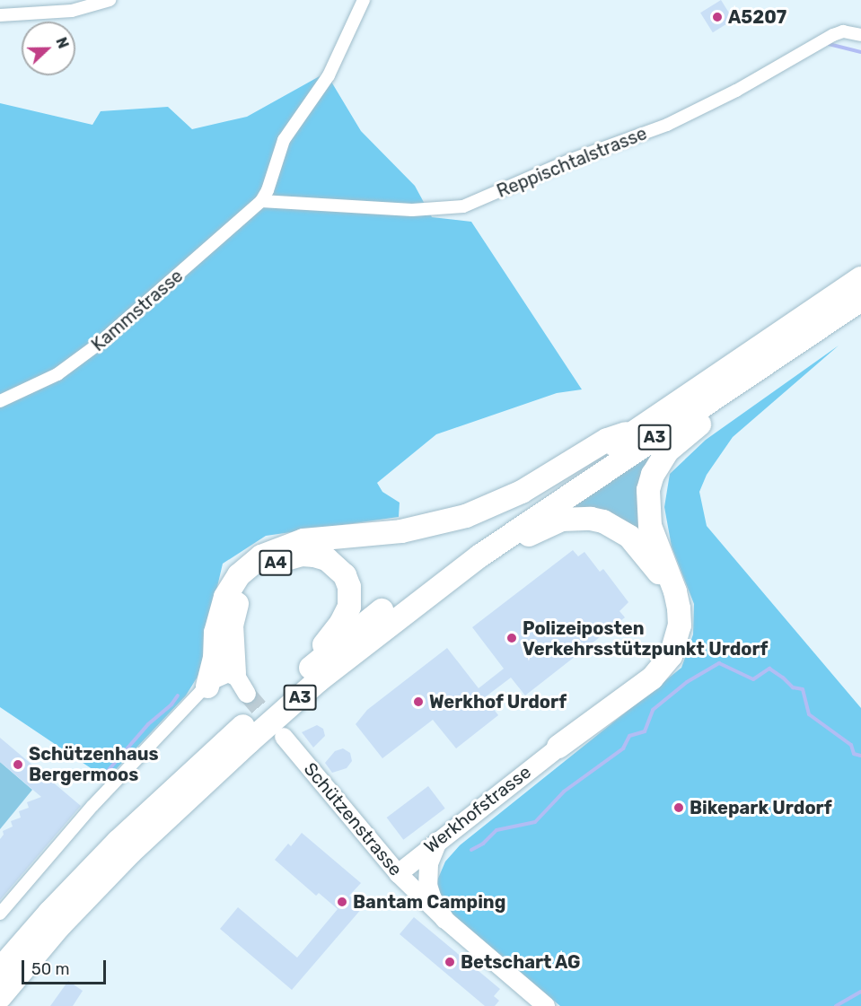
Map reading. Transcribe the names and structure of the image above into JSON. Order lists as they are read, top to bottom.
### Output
{
  "streets": {
    "highway": ["A3", "A4"],
    "main road": ["Werkhofstrasse", "Schützenstrasse"],
    "street": ["Reppischtalstrasse", "Kammstrasse"]
  },
  "crossings": [
    ["Reppischtalstrasse", "Kammstrasse"],
    ["A3", "A4"],
    ["Werkhofstrasse", "Schützenstrasse"]
  ],
  "places": [
    "A5207",
    "Polizeiposten Verkehrsstützpunkt Urdorf",
    "Werkhof Urdorf",
    "Schützenhaus Bergermoos",
    "Bikepark Urdorf",
    "Bantam Camping",
    "Betschart AG"
  ],
  "scale_bar": "50 m",
  "north": "right"
}
